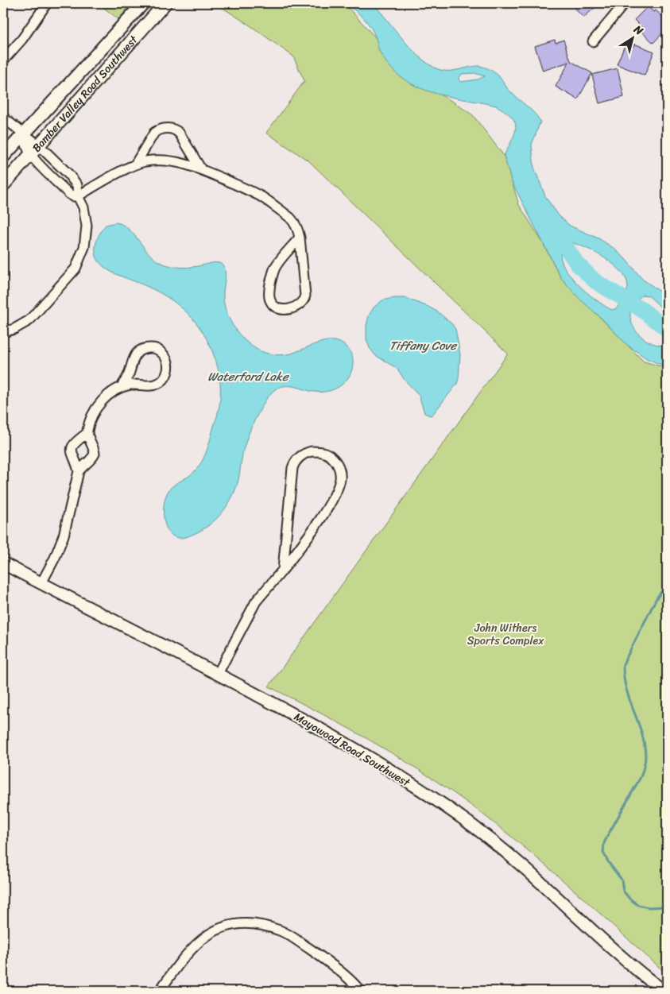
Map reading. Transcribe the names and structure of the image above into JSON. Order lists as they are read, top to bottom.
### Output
{
  "streets": {
    "main road": ["Bamber Valley Road Southwest"],
    "street": ["Mayowood Road Southwest"]
  },
  "water": ["Tiffany Cove", "Waterford Lake"],
  "parks": ["John Withers Sports Complex"],
  "north": "top right"
}
